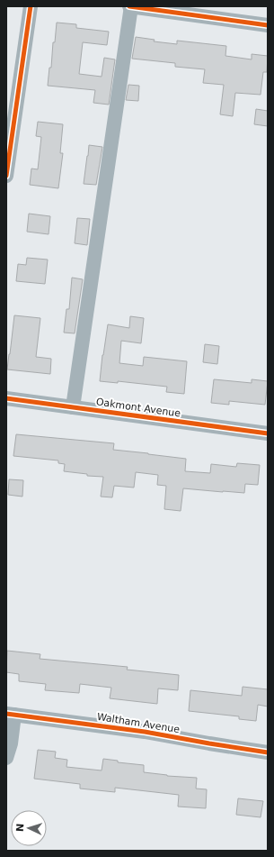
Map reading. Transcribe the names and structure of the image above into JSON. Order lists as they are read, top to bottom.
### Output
{
  "streets": {
    "street": ["Oakmont Avenue", "Waltham Avenue"]
  },
  "north": "left"
}
